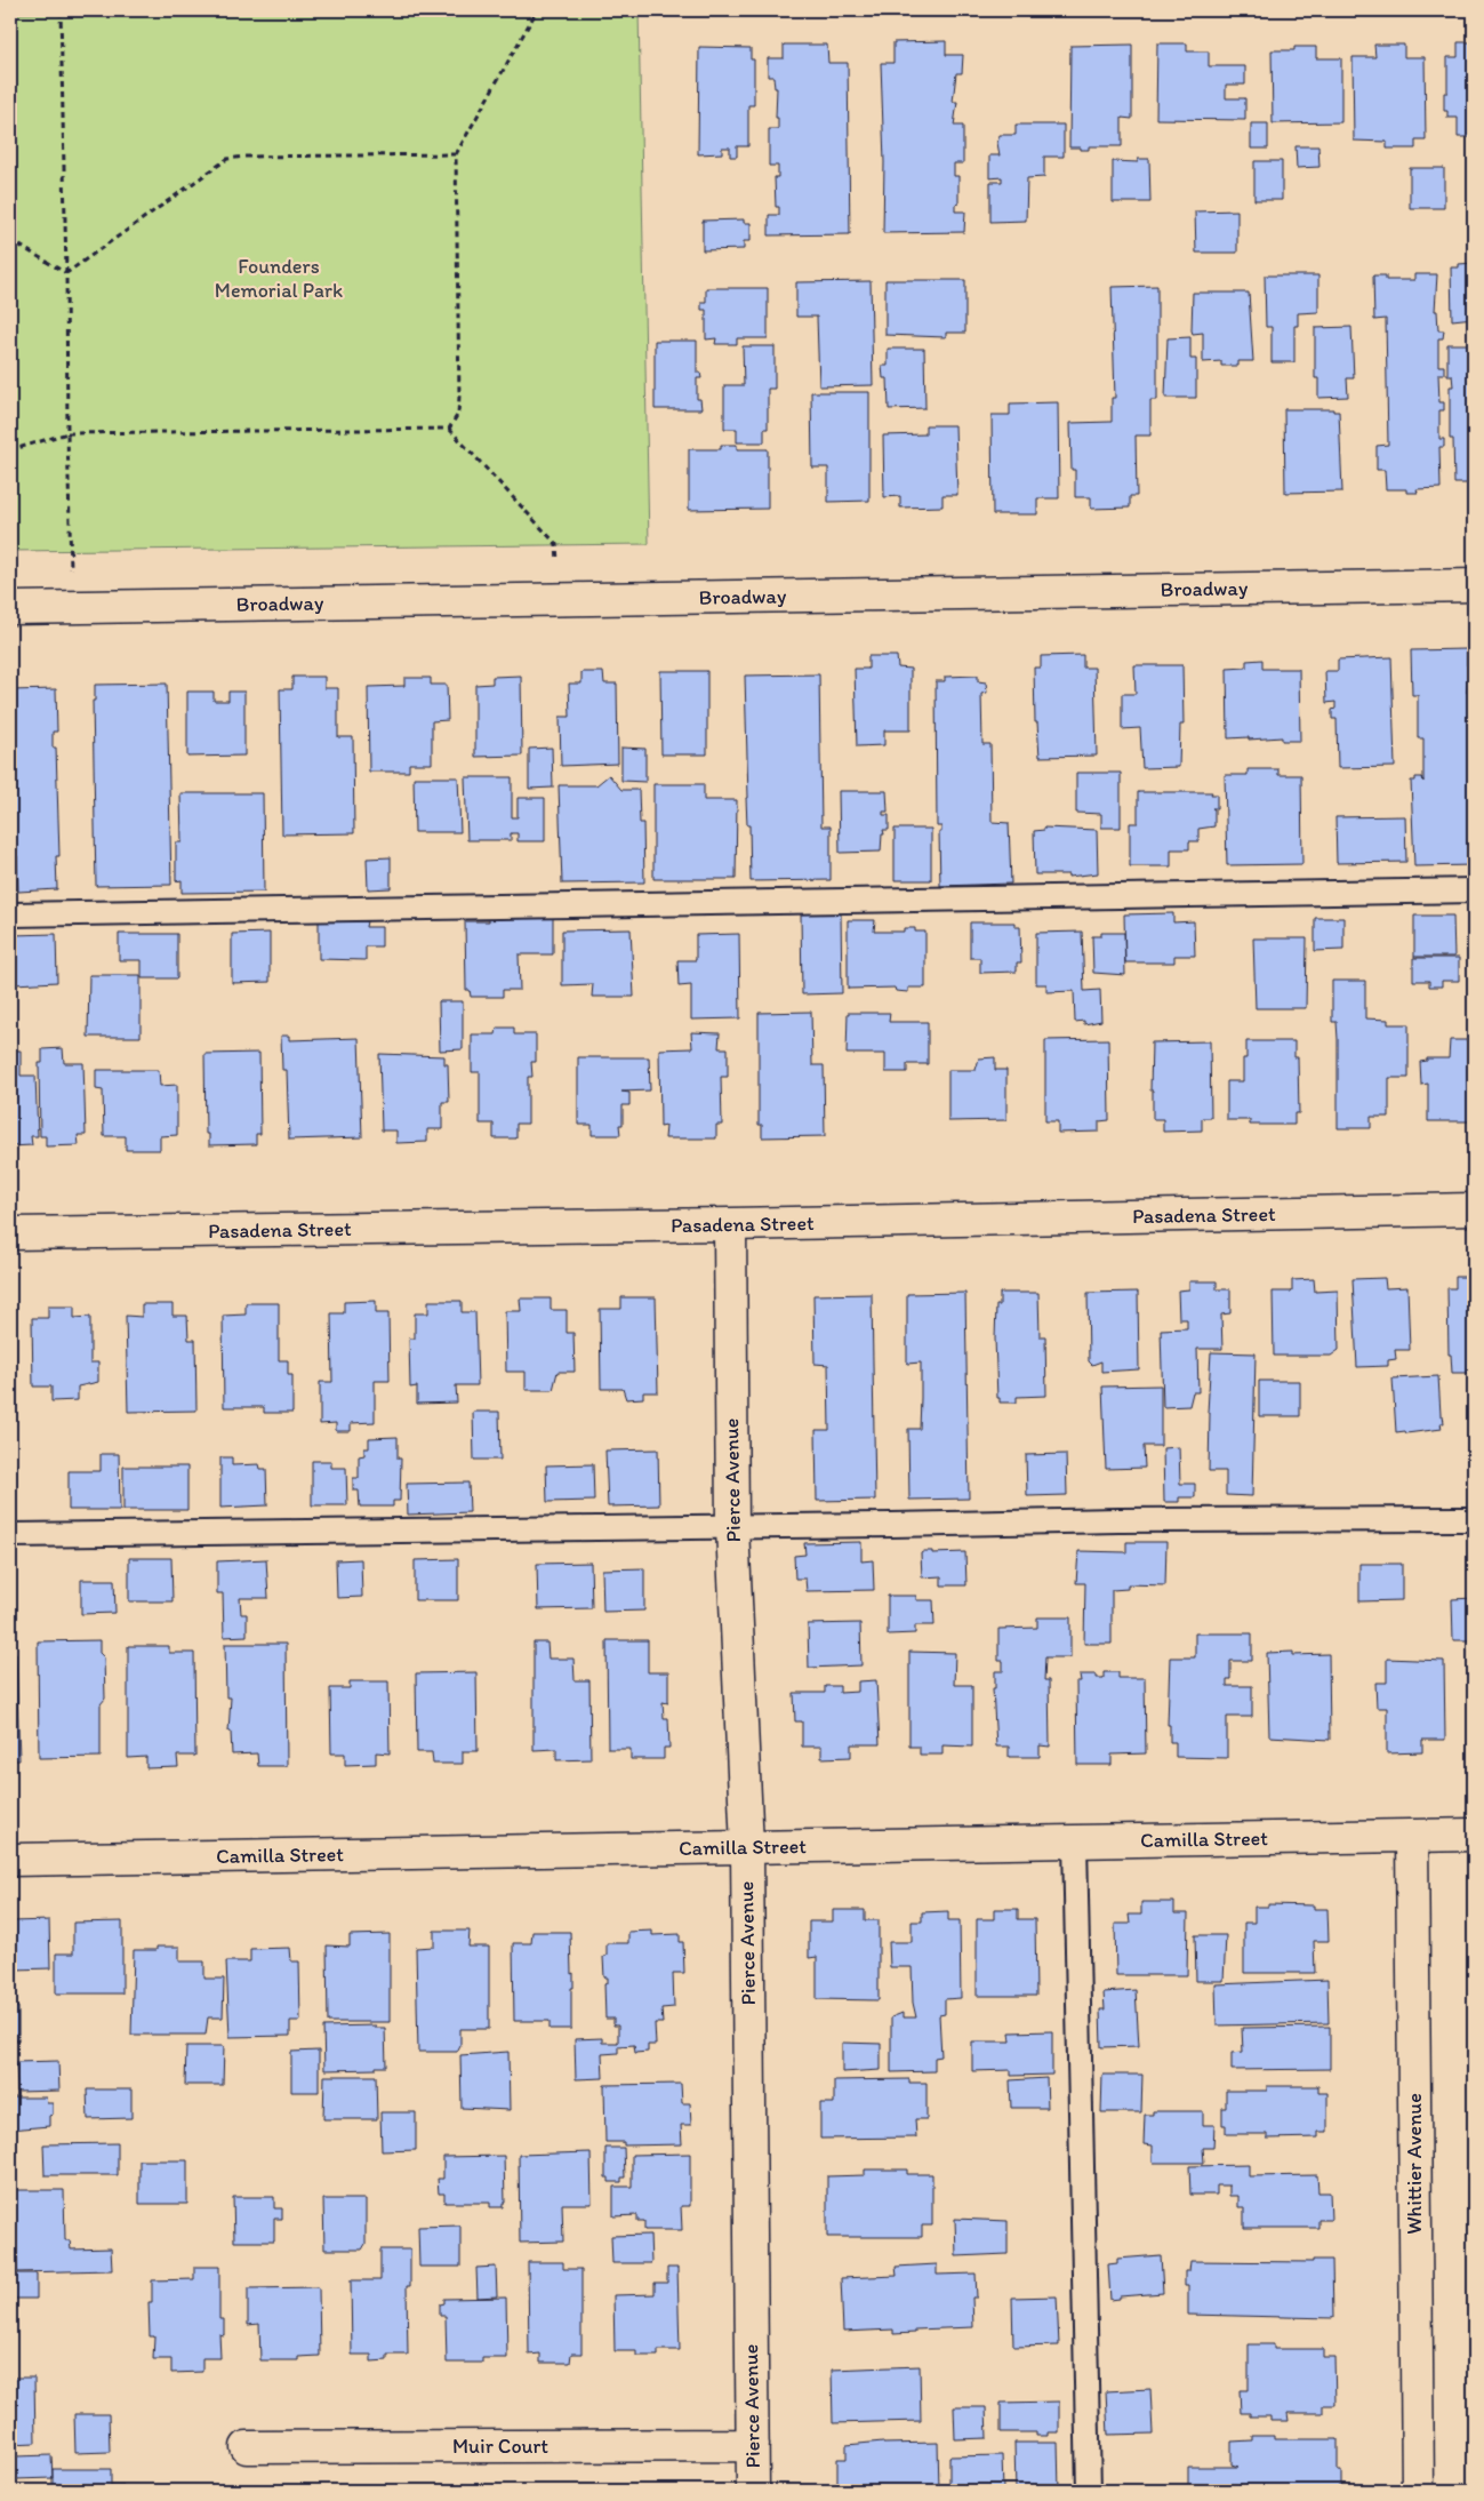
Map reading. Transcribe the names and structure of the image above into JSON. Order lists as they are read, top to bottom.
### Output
{
  "streets": {
    "street": [
      "Broadway",
      "Pasadena Street",
      "Pierce Avenue",
      "Camilla Street",
      "Whittier Avenue",
      "Muir Court"
    ]
  },
  "crossings": [
    ["Pasadena Street", "Pierce Avenue"],
    ["Pierce Avenue", "Camilla Street"],
    ["Pierce Avenue", "Muir Court"],
    ["Camilla Street", "Whittier Avenue"]
  ],
  "parks": ["Founders Memorial Park"]
}
